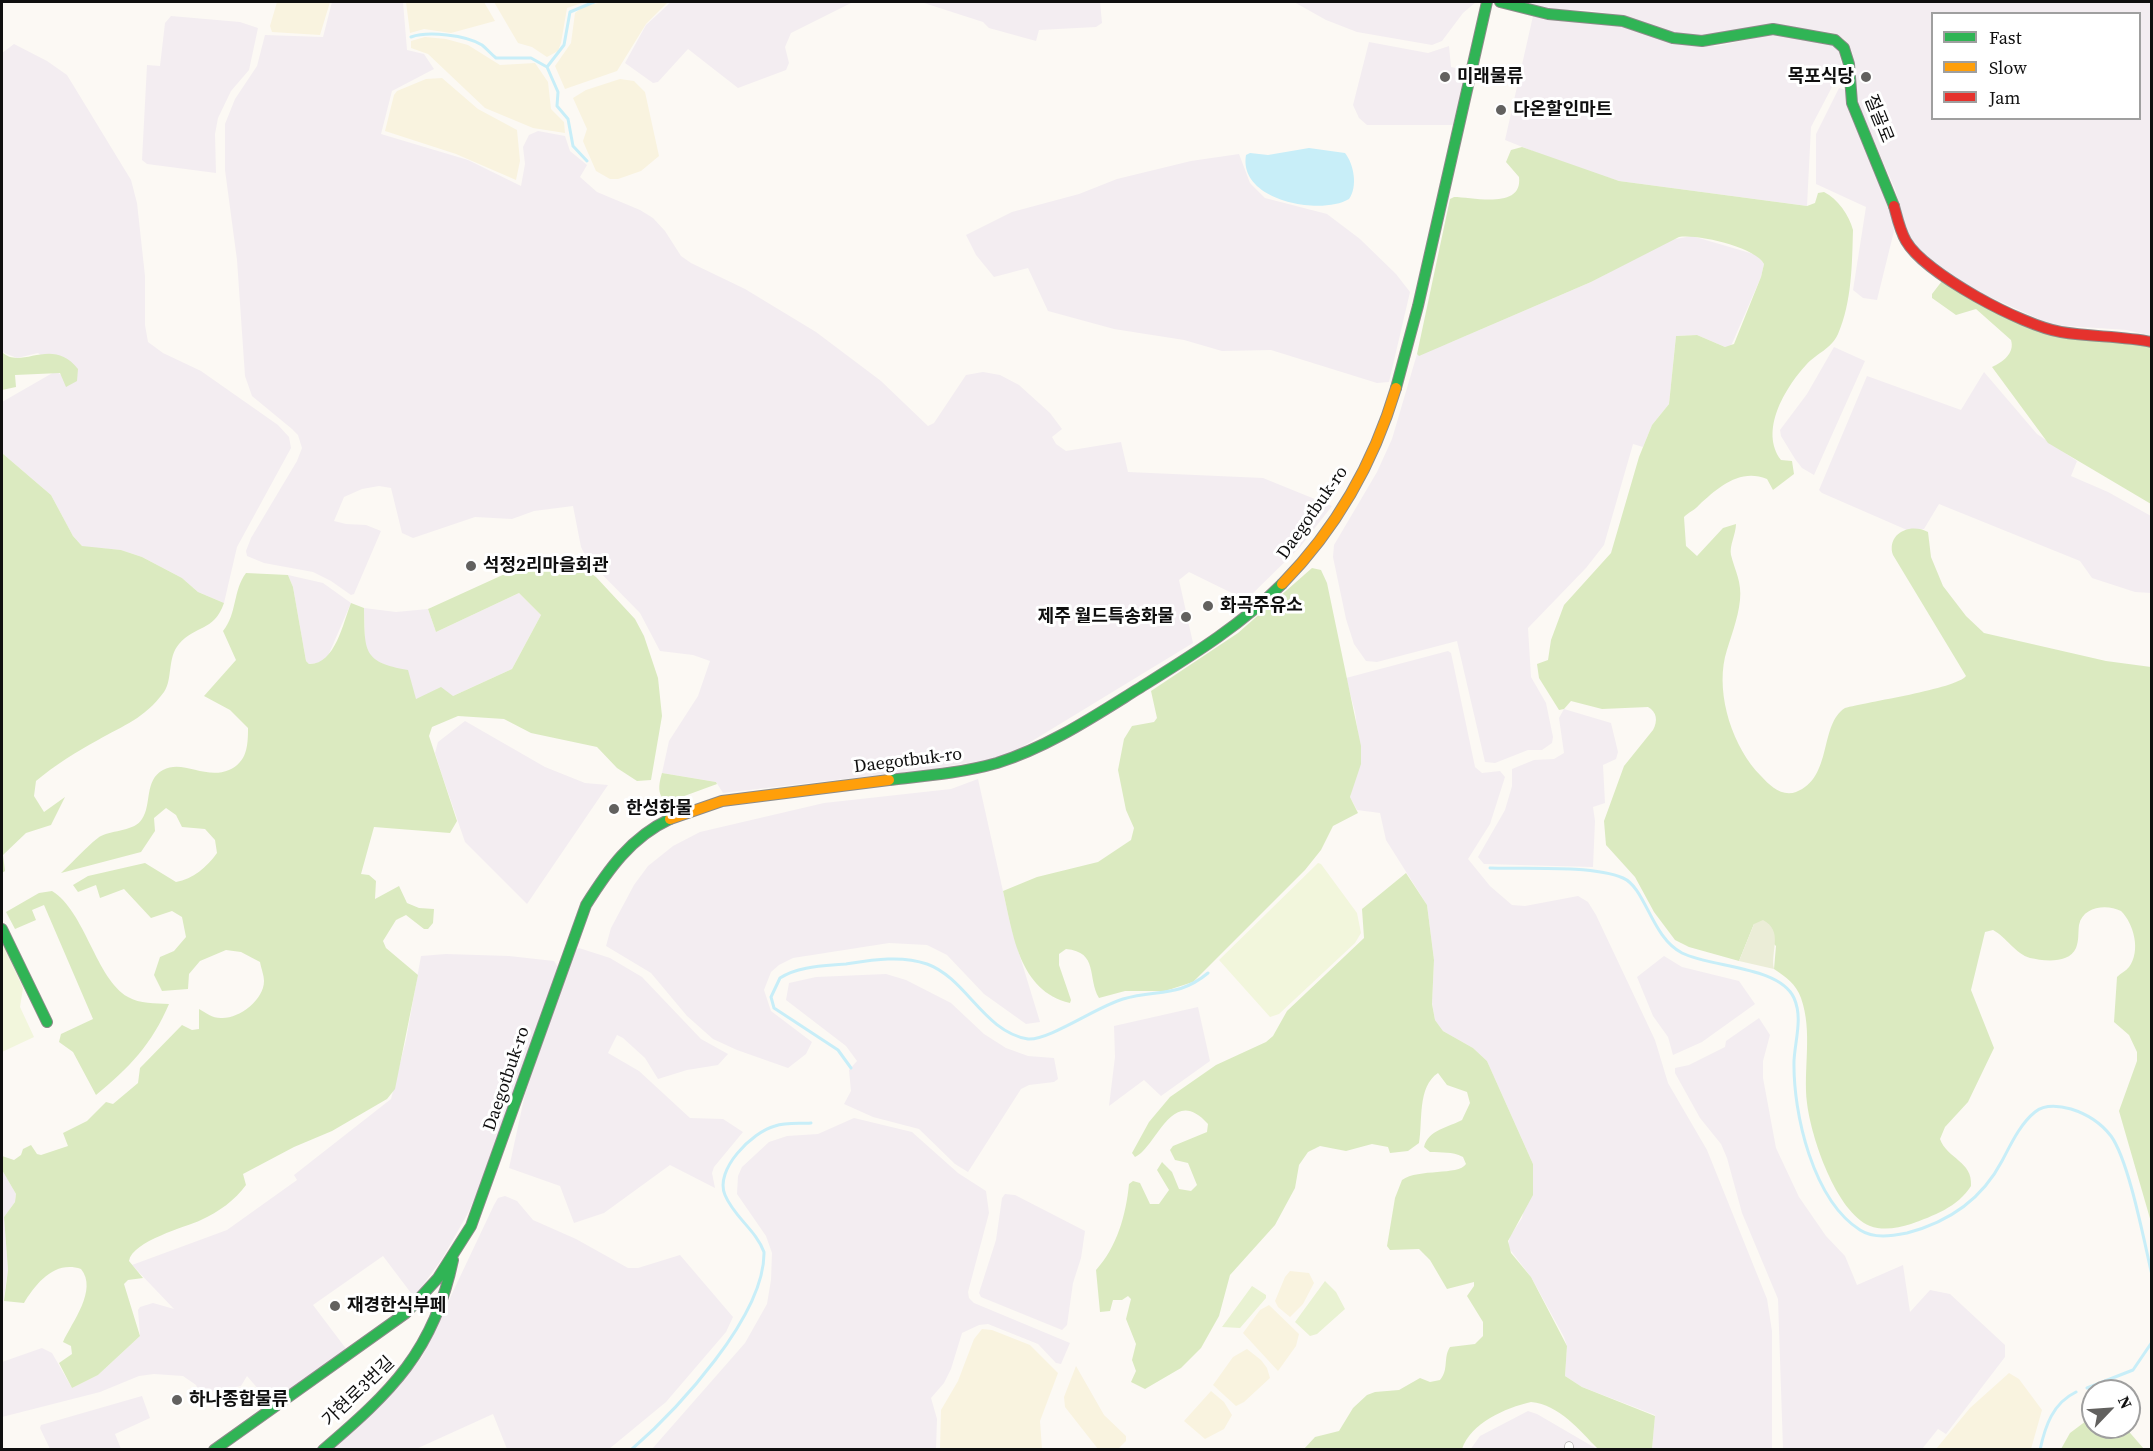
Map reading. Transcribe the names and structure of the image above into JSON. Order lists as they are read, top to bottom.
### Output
{
  "streets": {
    "street": ["절골로", "Daegotbuk-ro", "가현로3번길"]
  },
  "crossings": [
    ["Daegotbuk-ro", "가현로3번길"]
  ],
  "places": [
    "미래물류",
    "목포식당",
    "다온할인마트",
    "석정2리마을회관",
    "화곡주유소",
    "제주 월드특송화물",
    "한성화물",
    "재경한식부페",
    "하나종합물류"
  ],
  "legend": ["Fast", "Slow", "Jam"],
  "north": "top right"
}
